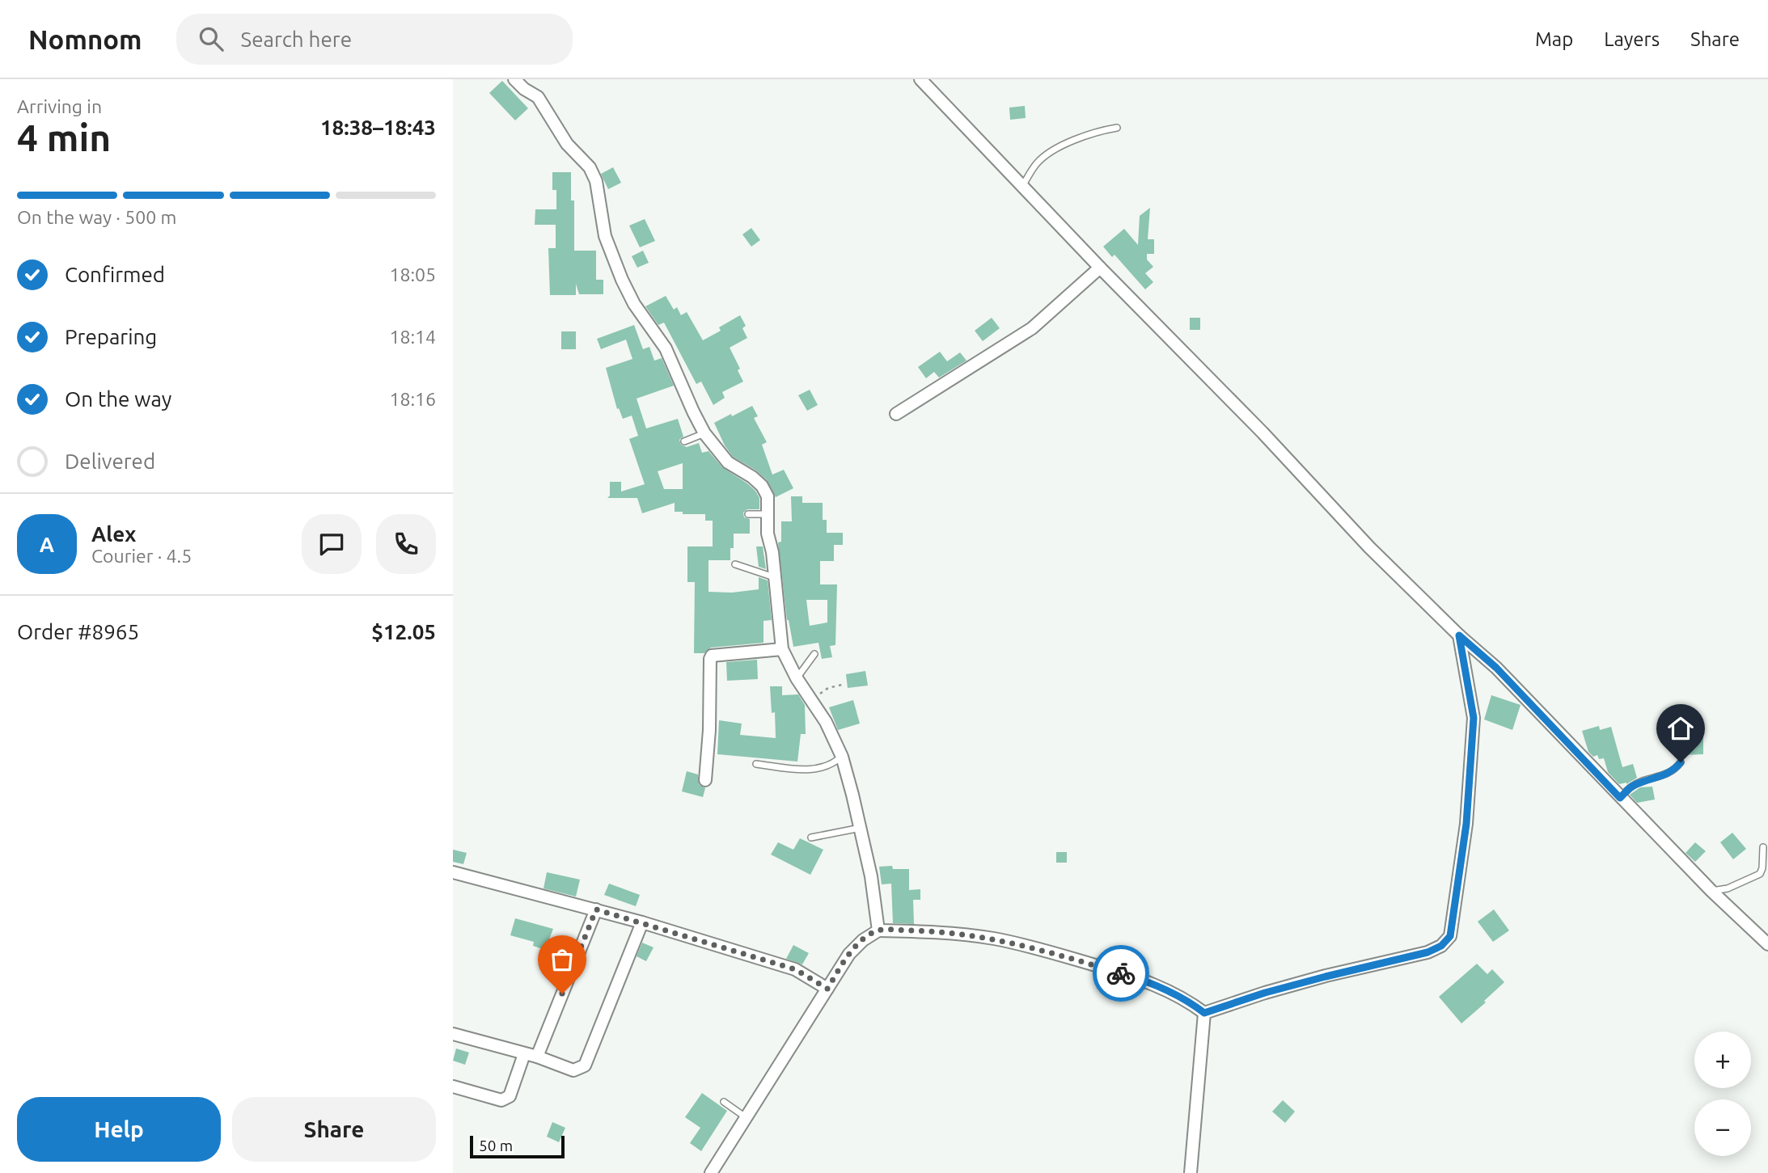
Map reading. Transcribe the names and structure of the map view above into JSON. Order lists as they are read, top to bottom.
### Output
{
  "scale_bar": "50 m",
  "page": {
    "header": "Nomnom",
    "search": "Search here",
    "nav": ["Map", "Layers", "Share"],
    "heading": ["4 min", "Arriving in", "18:38–18:43"],
    "panel": [
      "Alex",
      "Courier · 4.5",
      "Order #8965",
      "$12.05"
    ],
    "bar": "On the way · 500 m",
    "list": [
      ["Confirmed", "18:05"],
      ["Preparing", "18:14"],
      ["On the way", "18:16"],
      "Delivered"
    ],
    "round": "A",
    "map_buttons": ["+", "−"],
    "buttons": ["Help", "Share"],
    "scale": "50 m"
  }
}
